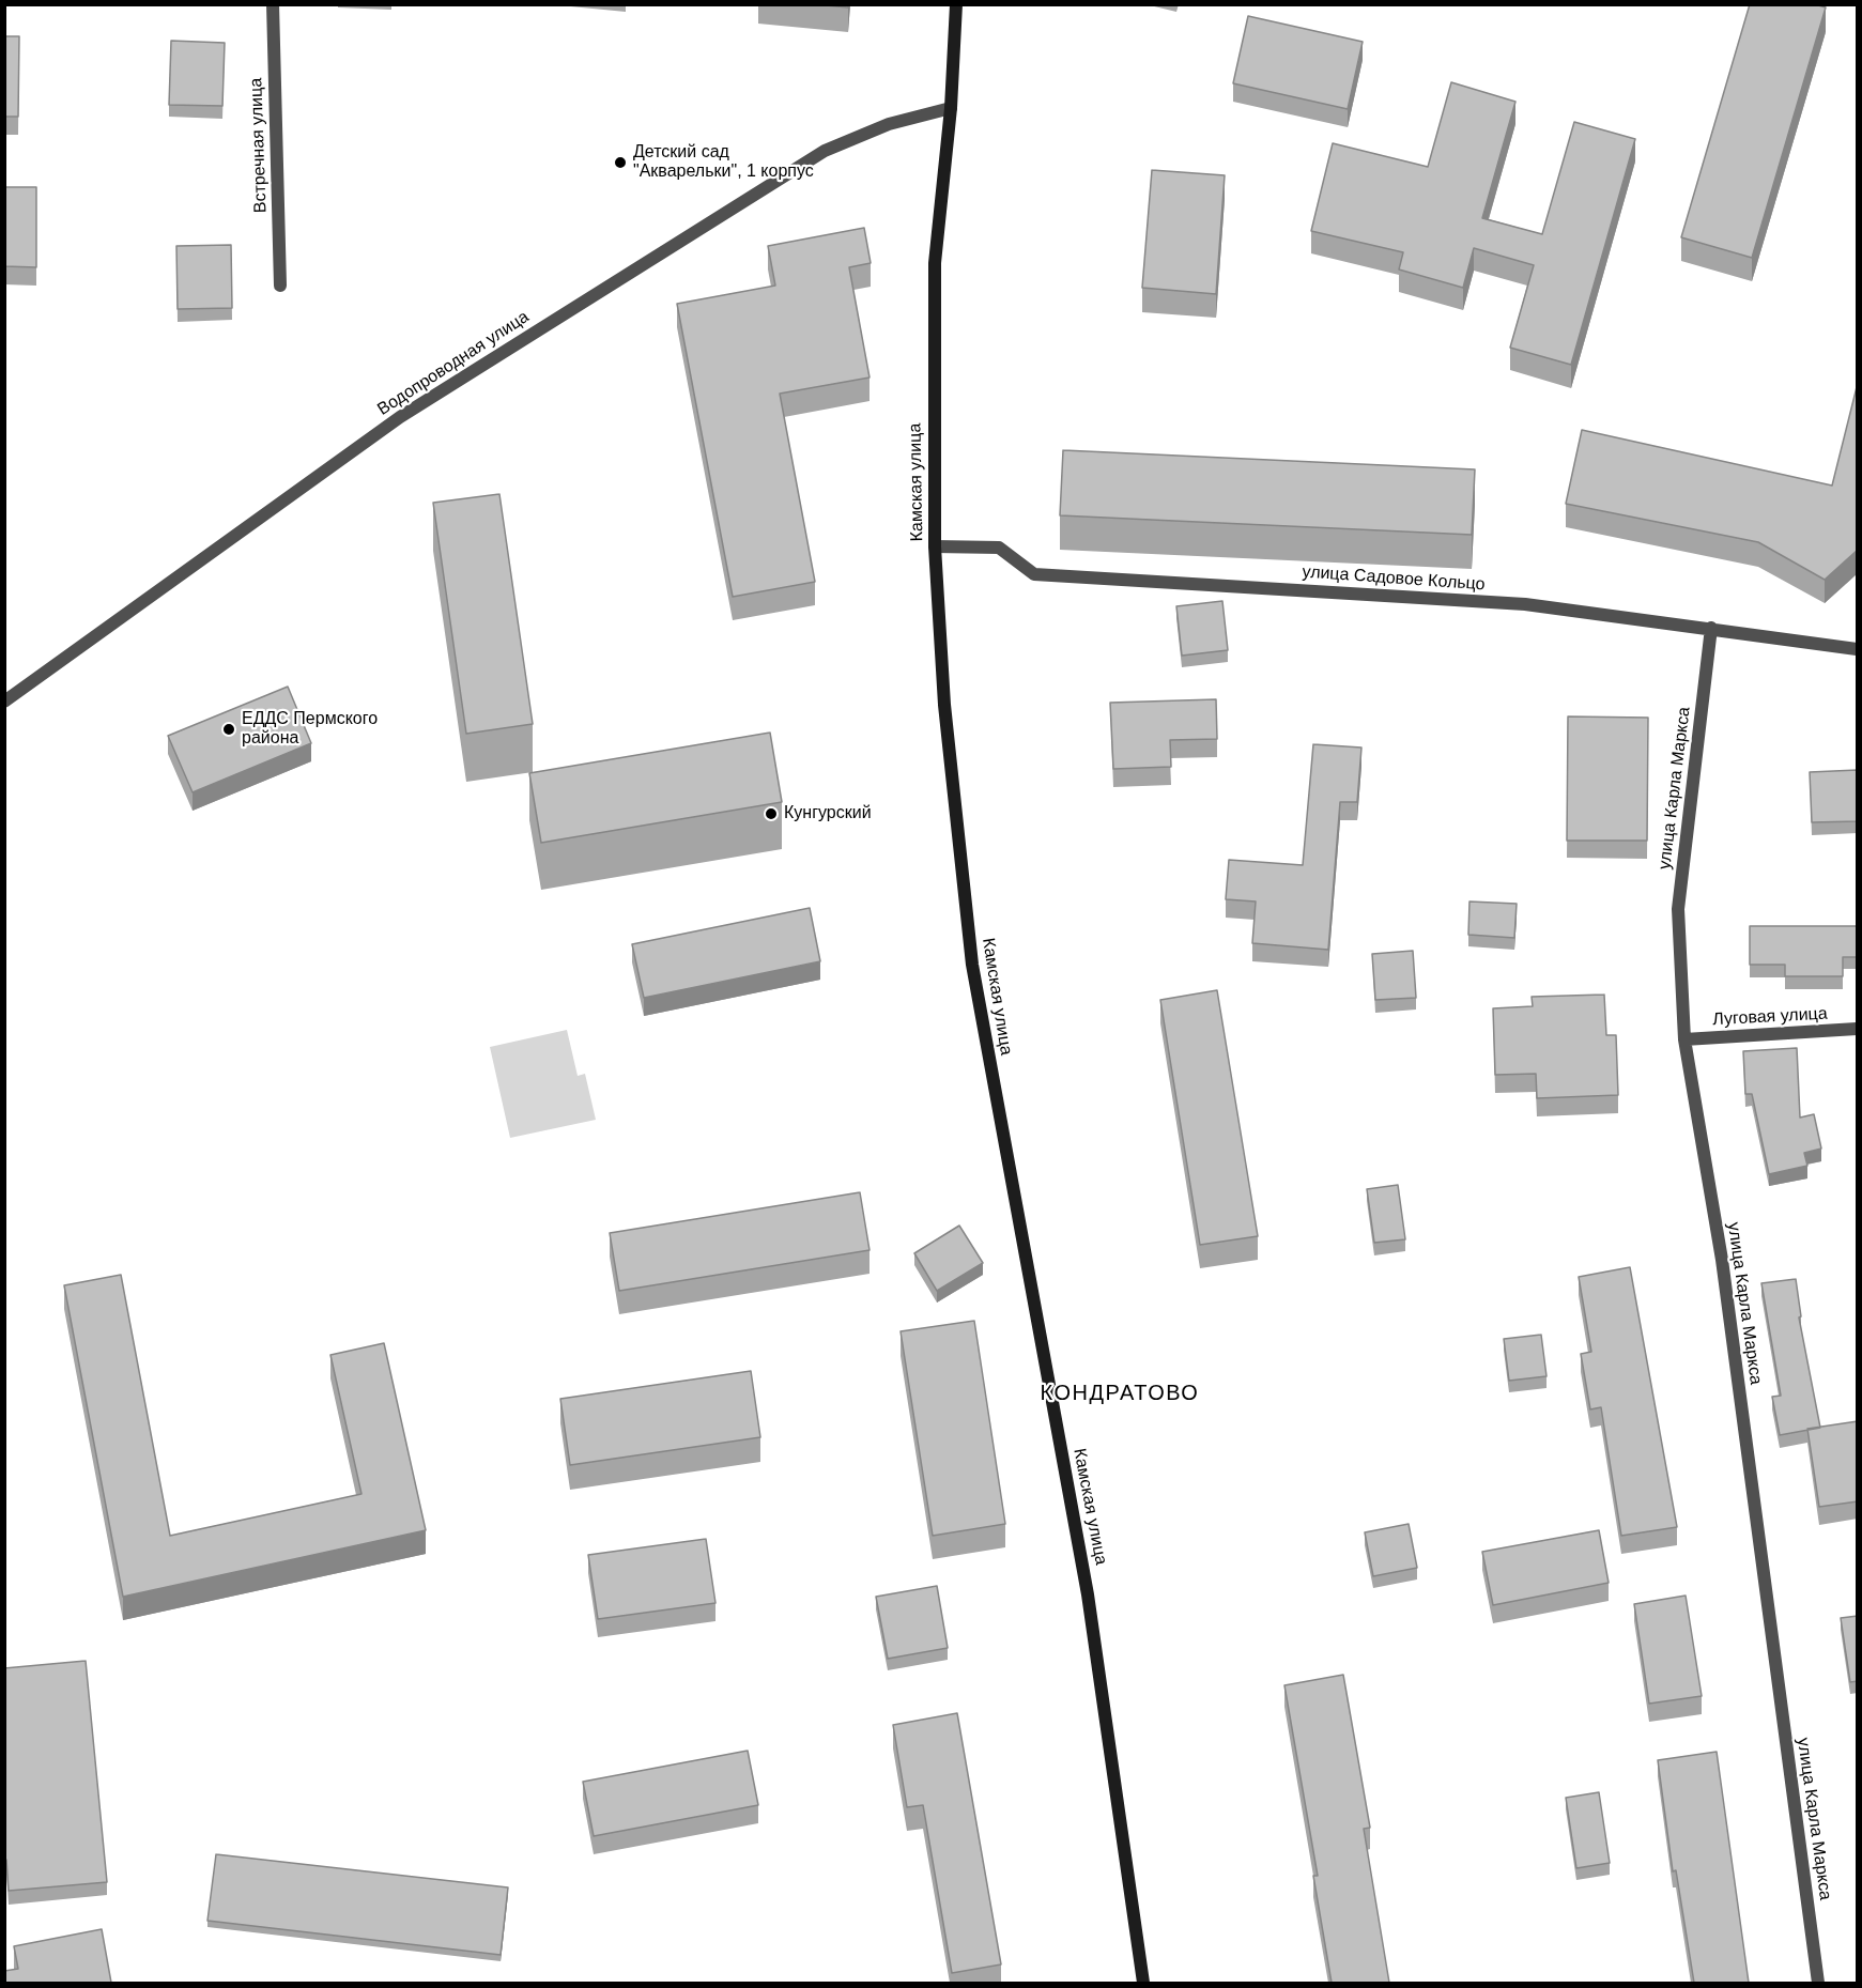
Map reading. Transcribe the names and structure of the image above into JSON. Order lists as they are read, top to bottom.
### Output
{
  "streets": {
    "street": [
      "Встречная улица",
      "Водопроводная улица",
      "Камская улица",
      "улица Садовое Кольцо",
      "улица Карла Маркса",
      "Луговая улица"
    ]
  },
  "crossings": [
    ["Водопроводная улица", "Камская улица"],
    ["Камская улица", "улица Садовое Кольцо"],
    ["улица Садовое Кольцо", "улица Карла Маркса"],
    ["улица Карла Маркса", "Луговая улица"]
  ],
  "districts": ["КОНДРАТОВО"],
  "places": ["Детский сад \"Акварельки\", 1 корпус", "ЕДДС Пермского района", "Кунгурский"]
}
